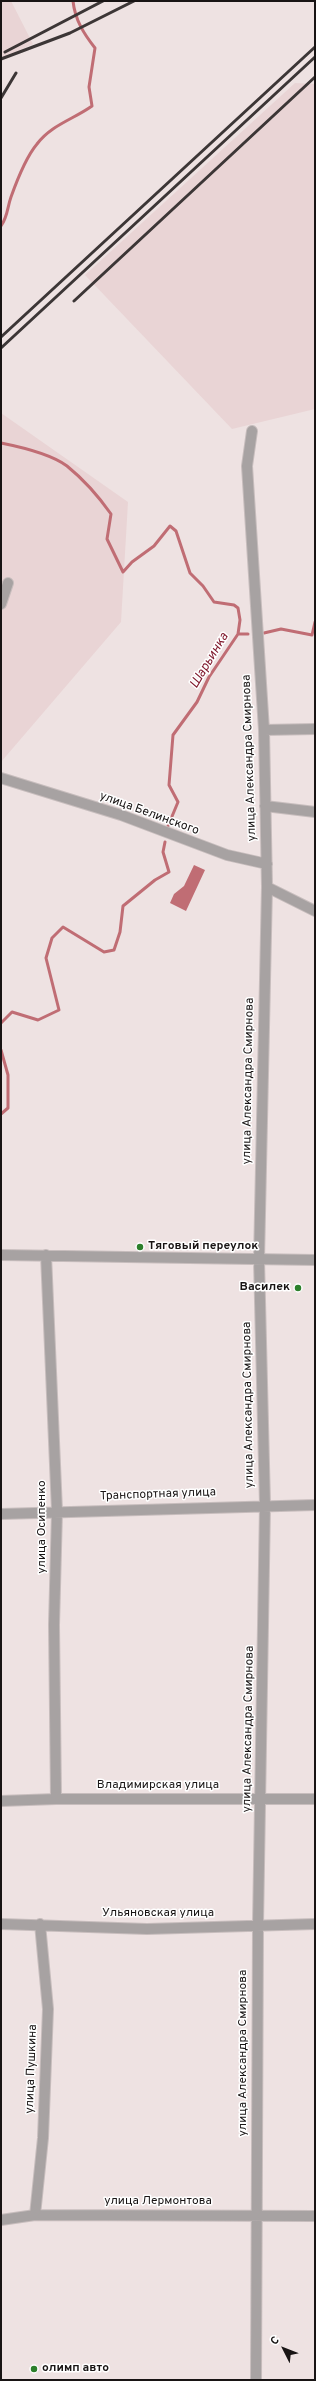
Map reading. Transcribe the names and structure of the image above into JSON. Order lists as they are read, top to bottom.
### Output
{
  "streets": {
    "street": [
      "улица Александра Смирнова",
      "улица Белинского",
      "Транспортная улица",
      "улица Осипенко",
      "Владимирская улица",
      "Ульяновская улица",
      "улица Пушкина",
      "улица Лермонтова"
    ]
  },
  "crossings": [
    ["улица Александра Смирнова", "улица Белинского"],
    ["улица Александра Смирнова", "Транспортная улица"],
    ["улица Александра Смирнова", "Владимирская улица"],
    ["улица Александра Смирнова", "Ульяновская улица"],
    ["улица Александра Смирнова", "улица Лермонтова"],
    ["Транспортная улица", "улица Осипенко"],
    ["улица Осипенко", "Владимирская улица"],
    ["Ульяновская улица", "улица Пушкина"],
    ["улица Пушкина", "улица Лермонтова"]
  ],
  "water": ["Шарьинка"],
  "places": ["Тяговый переулок", "Василек", "олимп авто"],
  "north": "top left"
}
